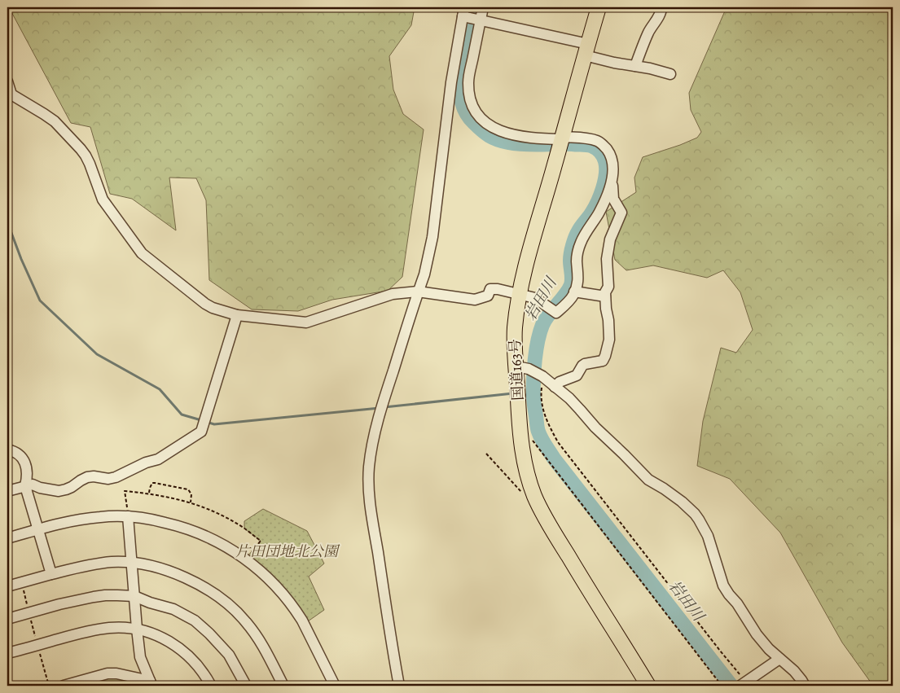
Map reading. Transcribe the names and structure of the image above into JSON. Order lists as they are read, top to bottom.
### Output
{
  "streets": {
    "highway": ["国道163号"]
  },
  "water": ["岩田川"],
  "parks": ["片田団地北公園"]
}
